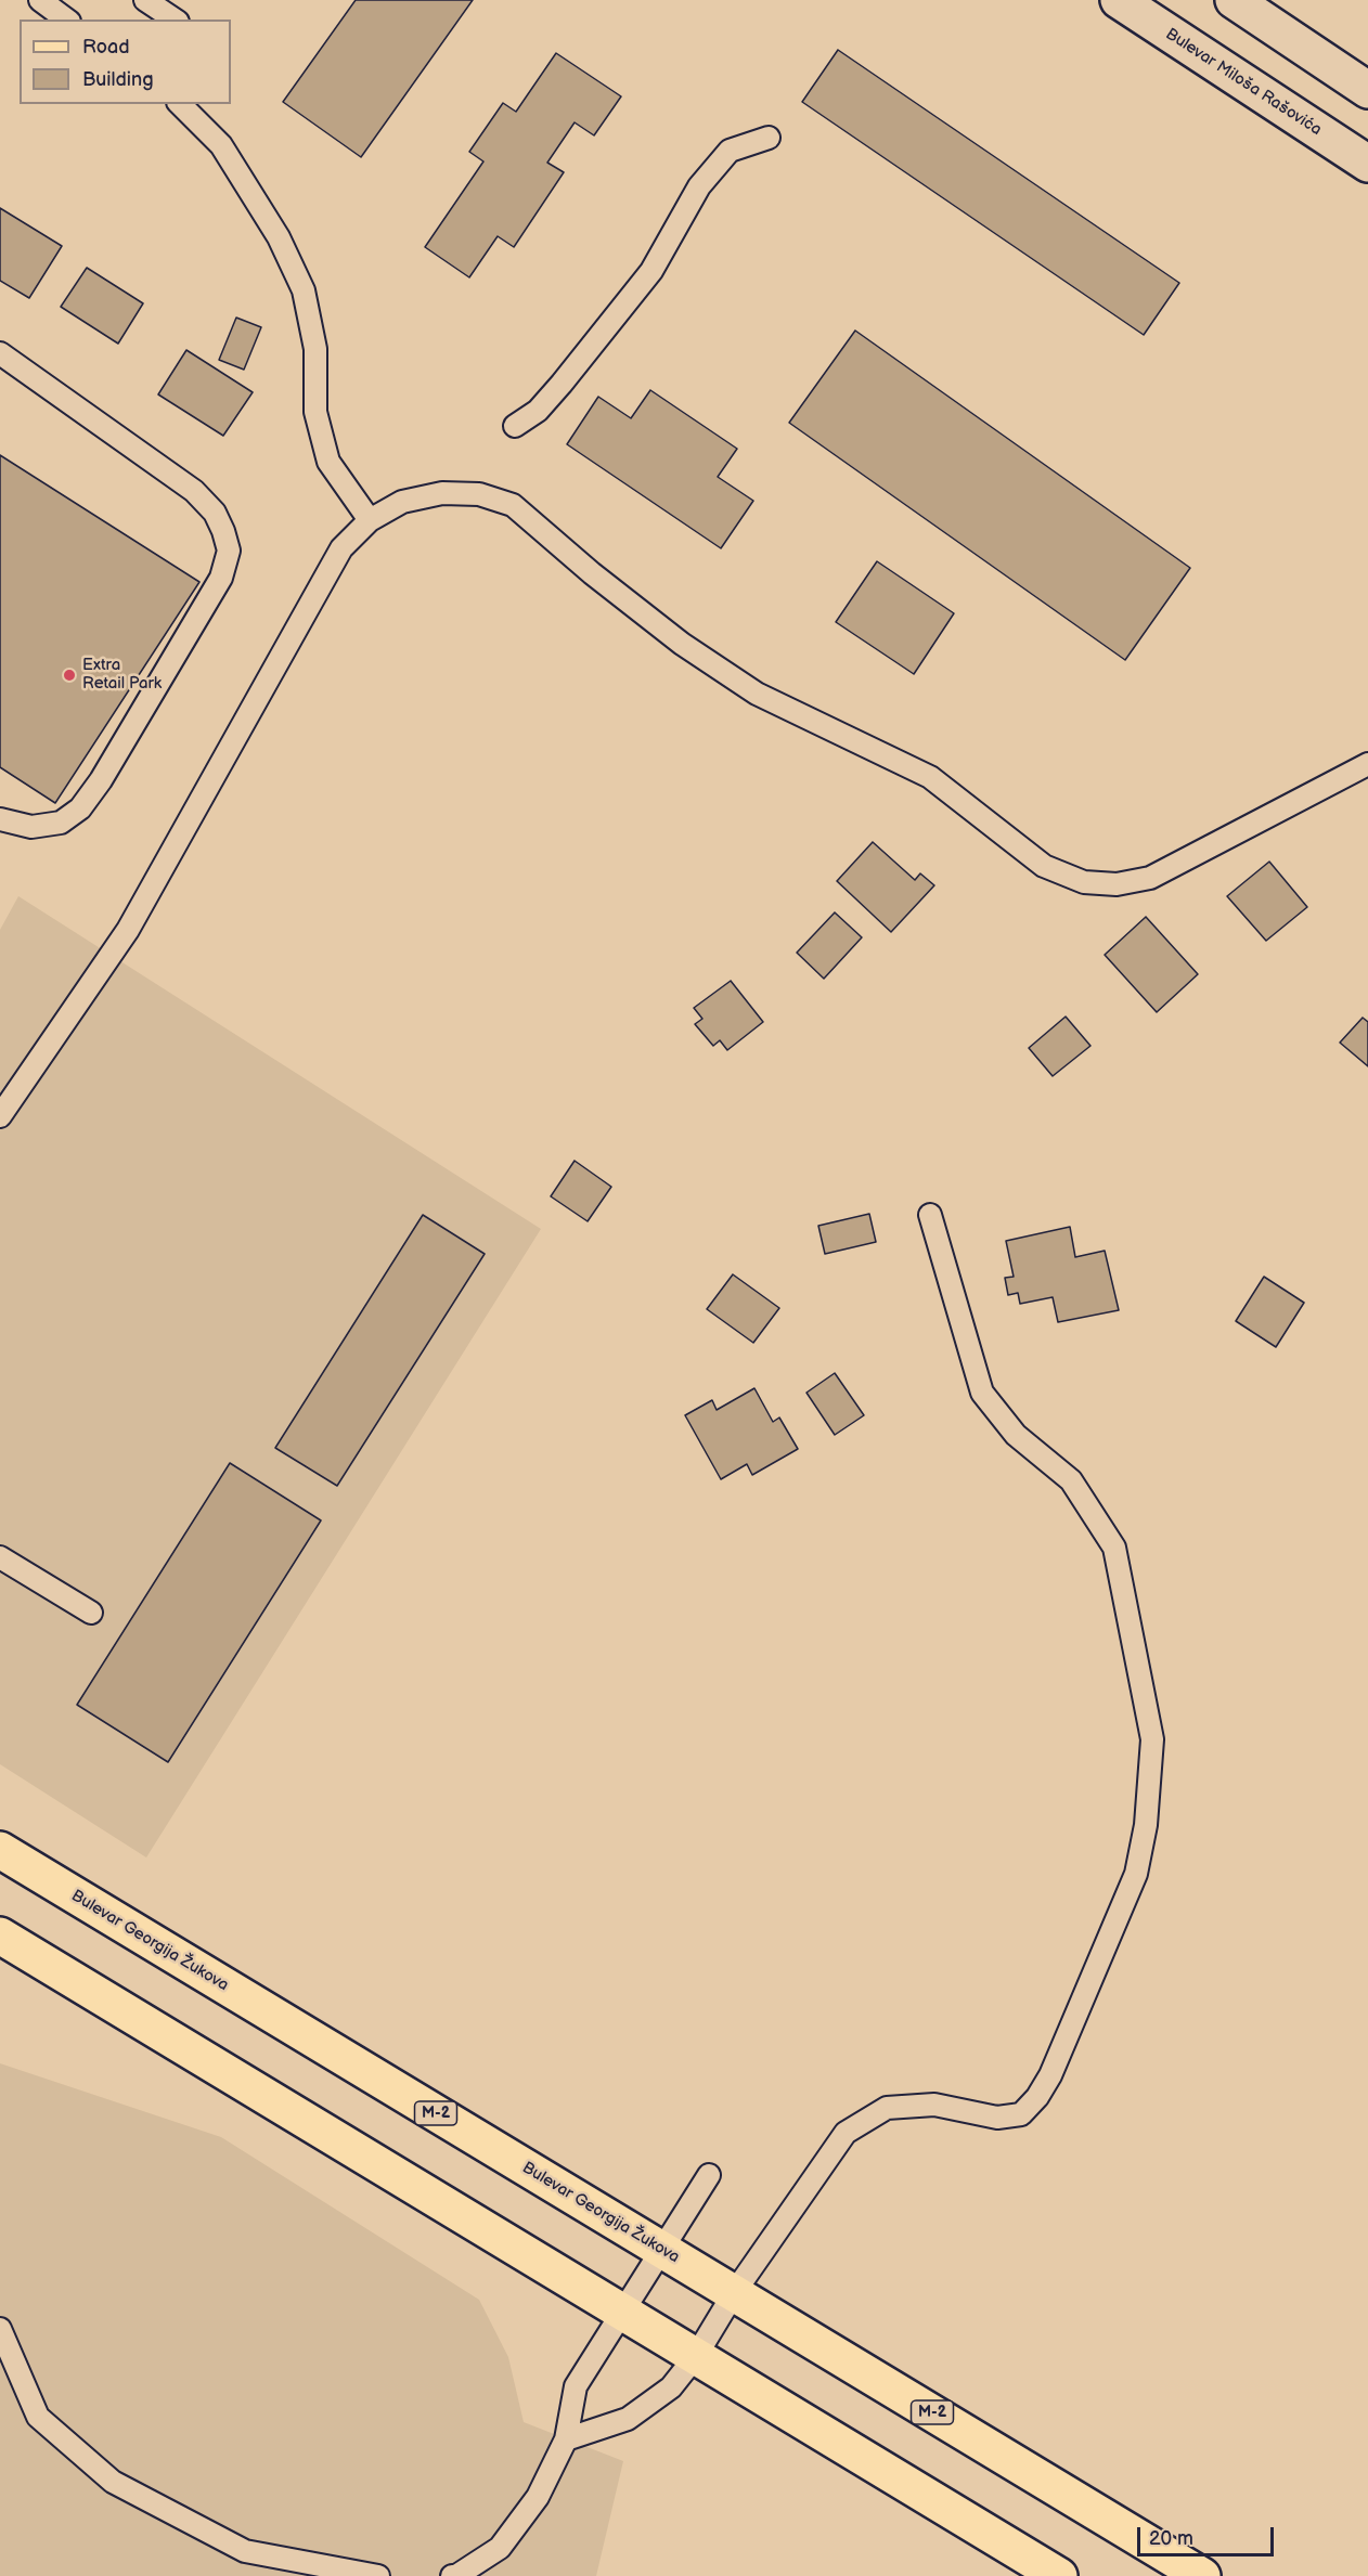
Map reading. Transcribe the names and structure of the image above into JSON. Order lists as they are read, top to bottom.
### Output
{
  "streets": {
    "main road": ["Bulevar Georgija Žukova", "M-2"],
    "street": ["Bulevar Miloša Rašovića"]
  },
  "places": ["Extra Retail Park"],
  "legend": ["Road", "Building"],
  "scale_bar": "20 m"
}
